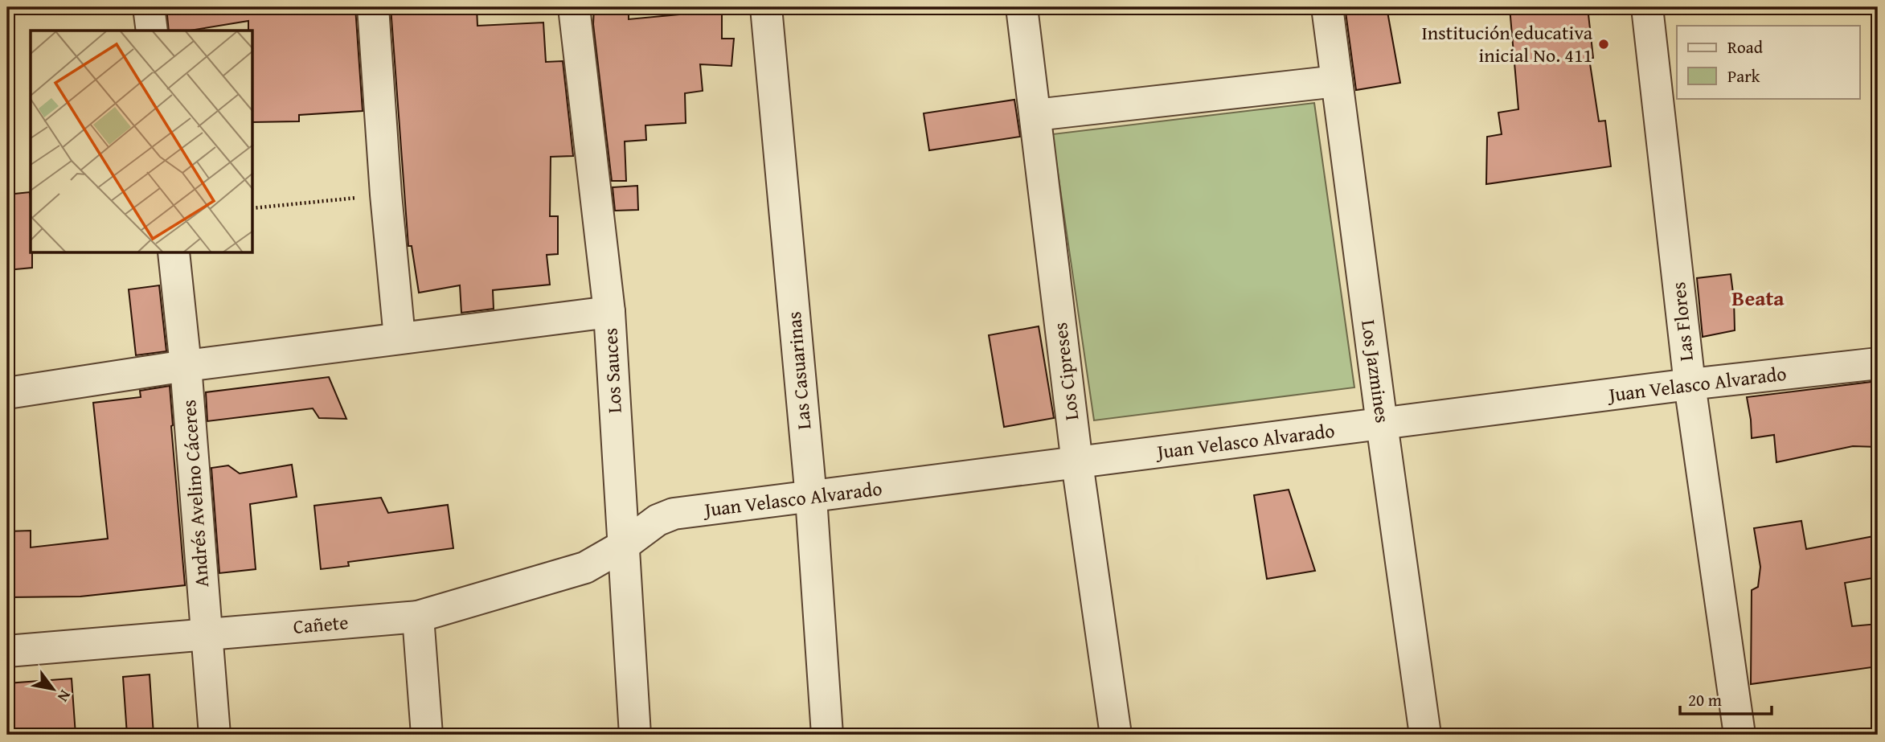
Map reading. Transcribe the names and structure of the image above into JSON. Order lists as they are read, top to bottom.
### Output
{
  "streets": {
    "street": [
      "Las Flores",
      "Los Sauces",
      "Las Casuarinas",
      "Los Cipreses",
      "Los Jazmines",
      "Juan Velasco Alvarado",
      "Andrés Avelino Cáceres",
      "Cañete"
    ]
  },
  "crossings": [
    ["Las Flores", "Juan Velasco Alvarado"],
    ["Los Sauces", "Juan Velasco Alvarado"],
    ["Los Sauces", "Cañete"],
    ["Las Casuarinas", "Juan Velasco Alvarado"],
    ["Los Cipreses", "Juan Velasco Alvarado"],
    ["Los Jazmines", "Juan Velasco Alvarado"],
    ["Juan Velasco Alvarado", "Cañete"],
    ["Andrés Avelino Cáceres", "Cañete"]
  ],
  "districts": ["Beata"],
  "places": ["Institución educativa inicial No. 411"],
  "legend": ["Road", "Park"],
  "scale_bar": "20 m",
  "north": "bottom right"
}
